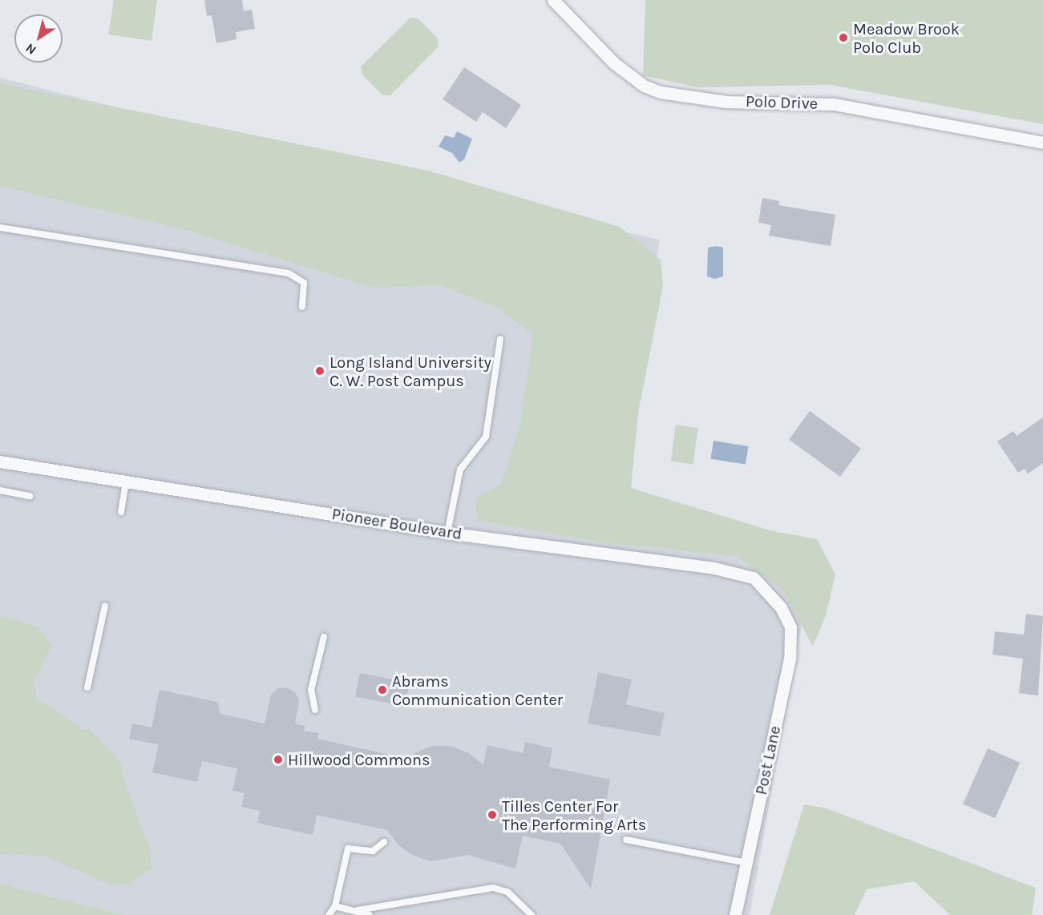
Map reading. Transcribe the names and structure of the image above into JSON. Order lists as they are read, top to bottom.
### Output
{
  "streets": {
    "street": ["Polo Drive", "Pioneer Boulevard", "Post Lane"]
  },
  "crossings": [
    ["Pioneer Boulevard", "Post Lane"]
  ],
  "places": [
    "Meadow Brook Polo Club",
    "Long Island University C. W. Post Campus",
    "Abrams Communication Center",
    "Hillwood Commons",
    "Tilles Center For The Performing Arts"
  ],
  "north": "bottom left"
}
